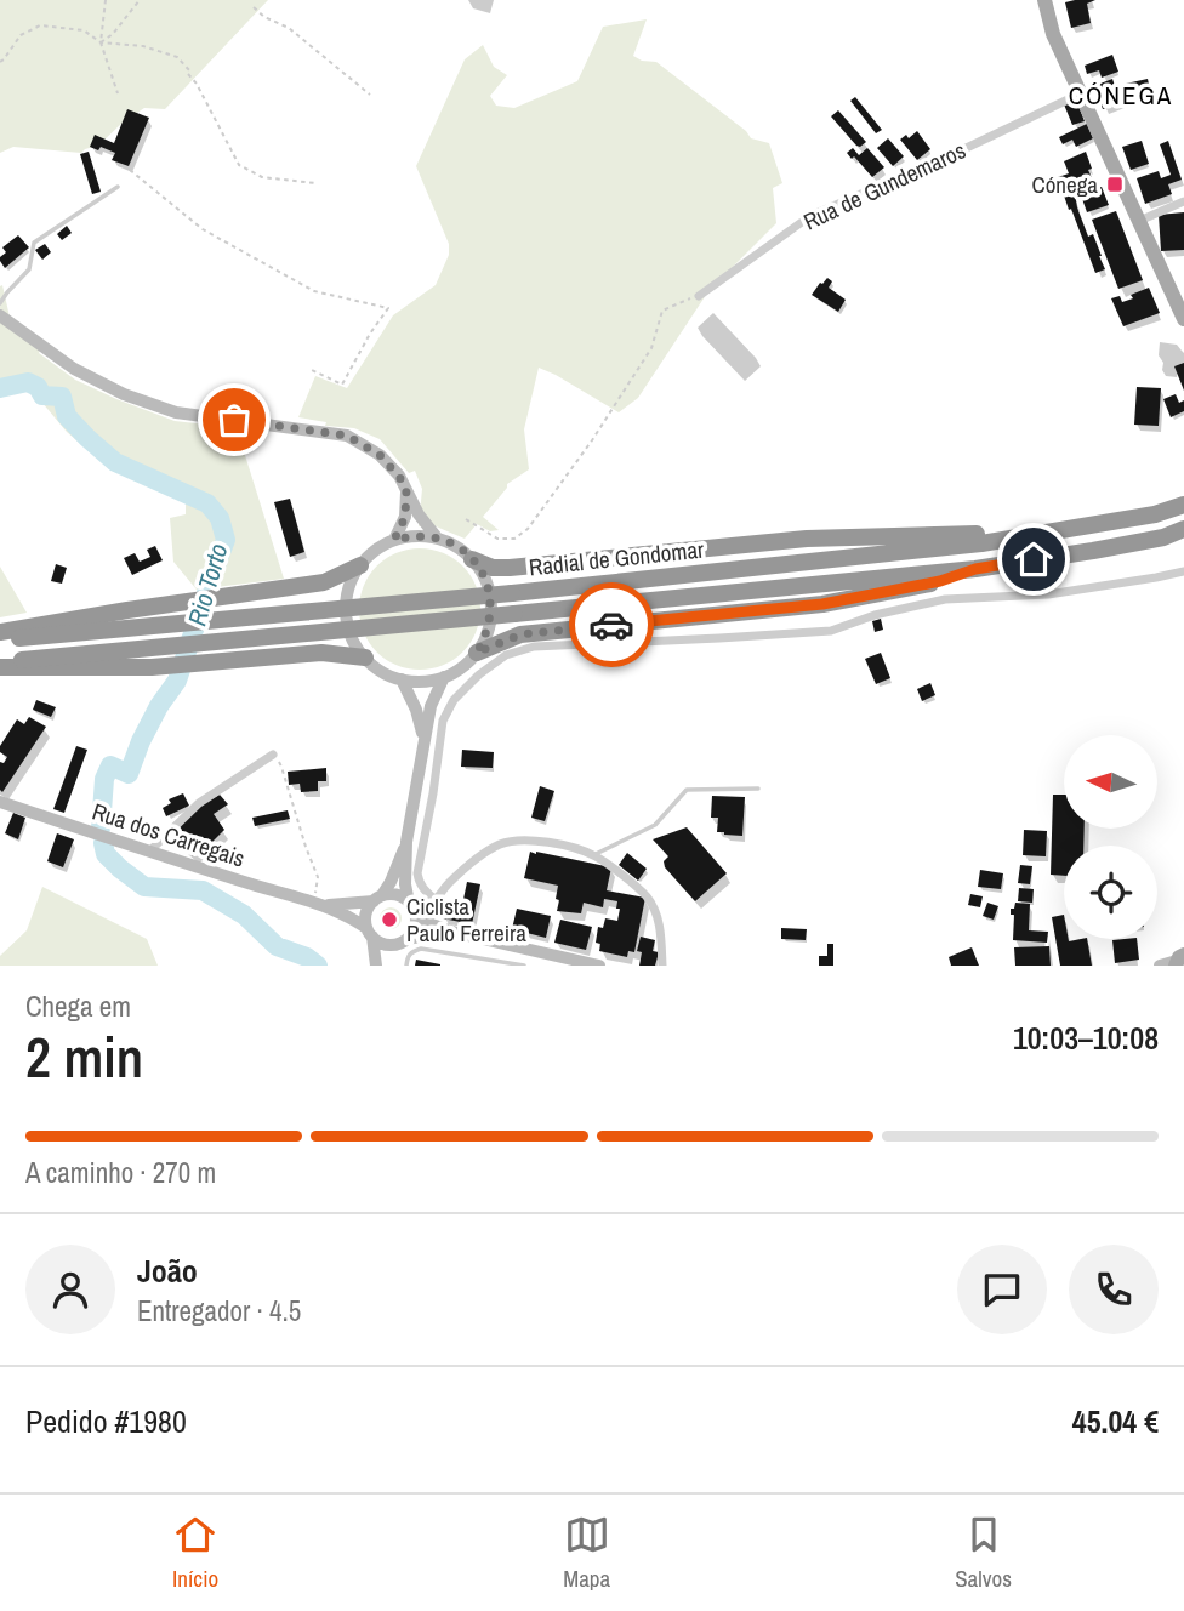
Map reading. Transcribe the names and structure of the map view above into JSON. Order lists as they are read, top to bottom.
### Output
{
  "streets": {
    "highway": ["Radial de Gondomar"],
    "street": ["Rua de Gundemaros", "Rua dos Carregais"]
  },
  "districts": ["CÓNEGA"],
  "water": ["Rio Torto"],
  "places": {
    "transit": ["Cónega"],
    "other": ["Ciclista Paulo Ferreira"]
  },
  "north": "left",
  "page": {
    "heading": ["2 min", "Chega em", "10:03–10:08"],
    "panel": [
      "João",
      "Entregador · 4.5",
      "Pedido #1980",
      "45.04 €"
    ],
    "bar": "A caminho · 270 m",
    "tabs": ["Início", "Mapa", "Salvos"]
  }
}
